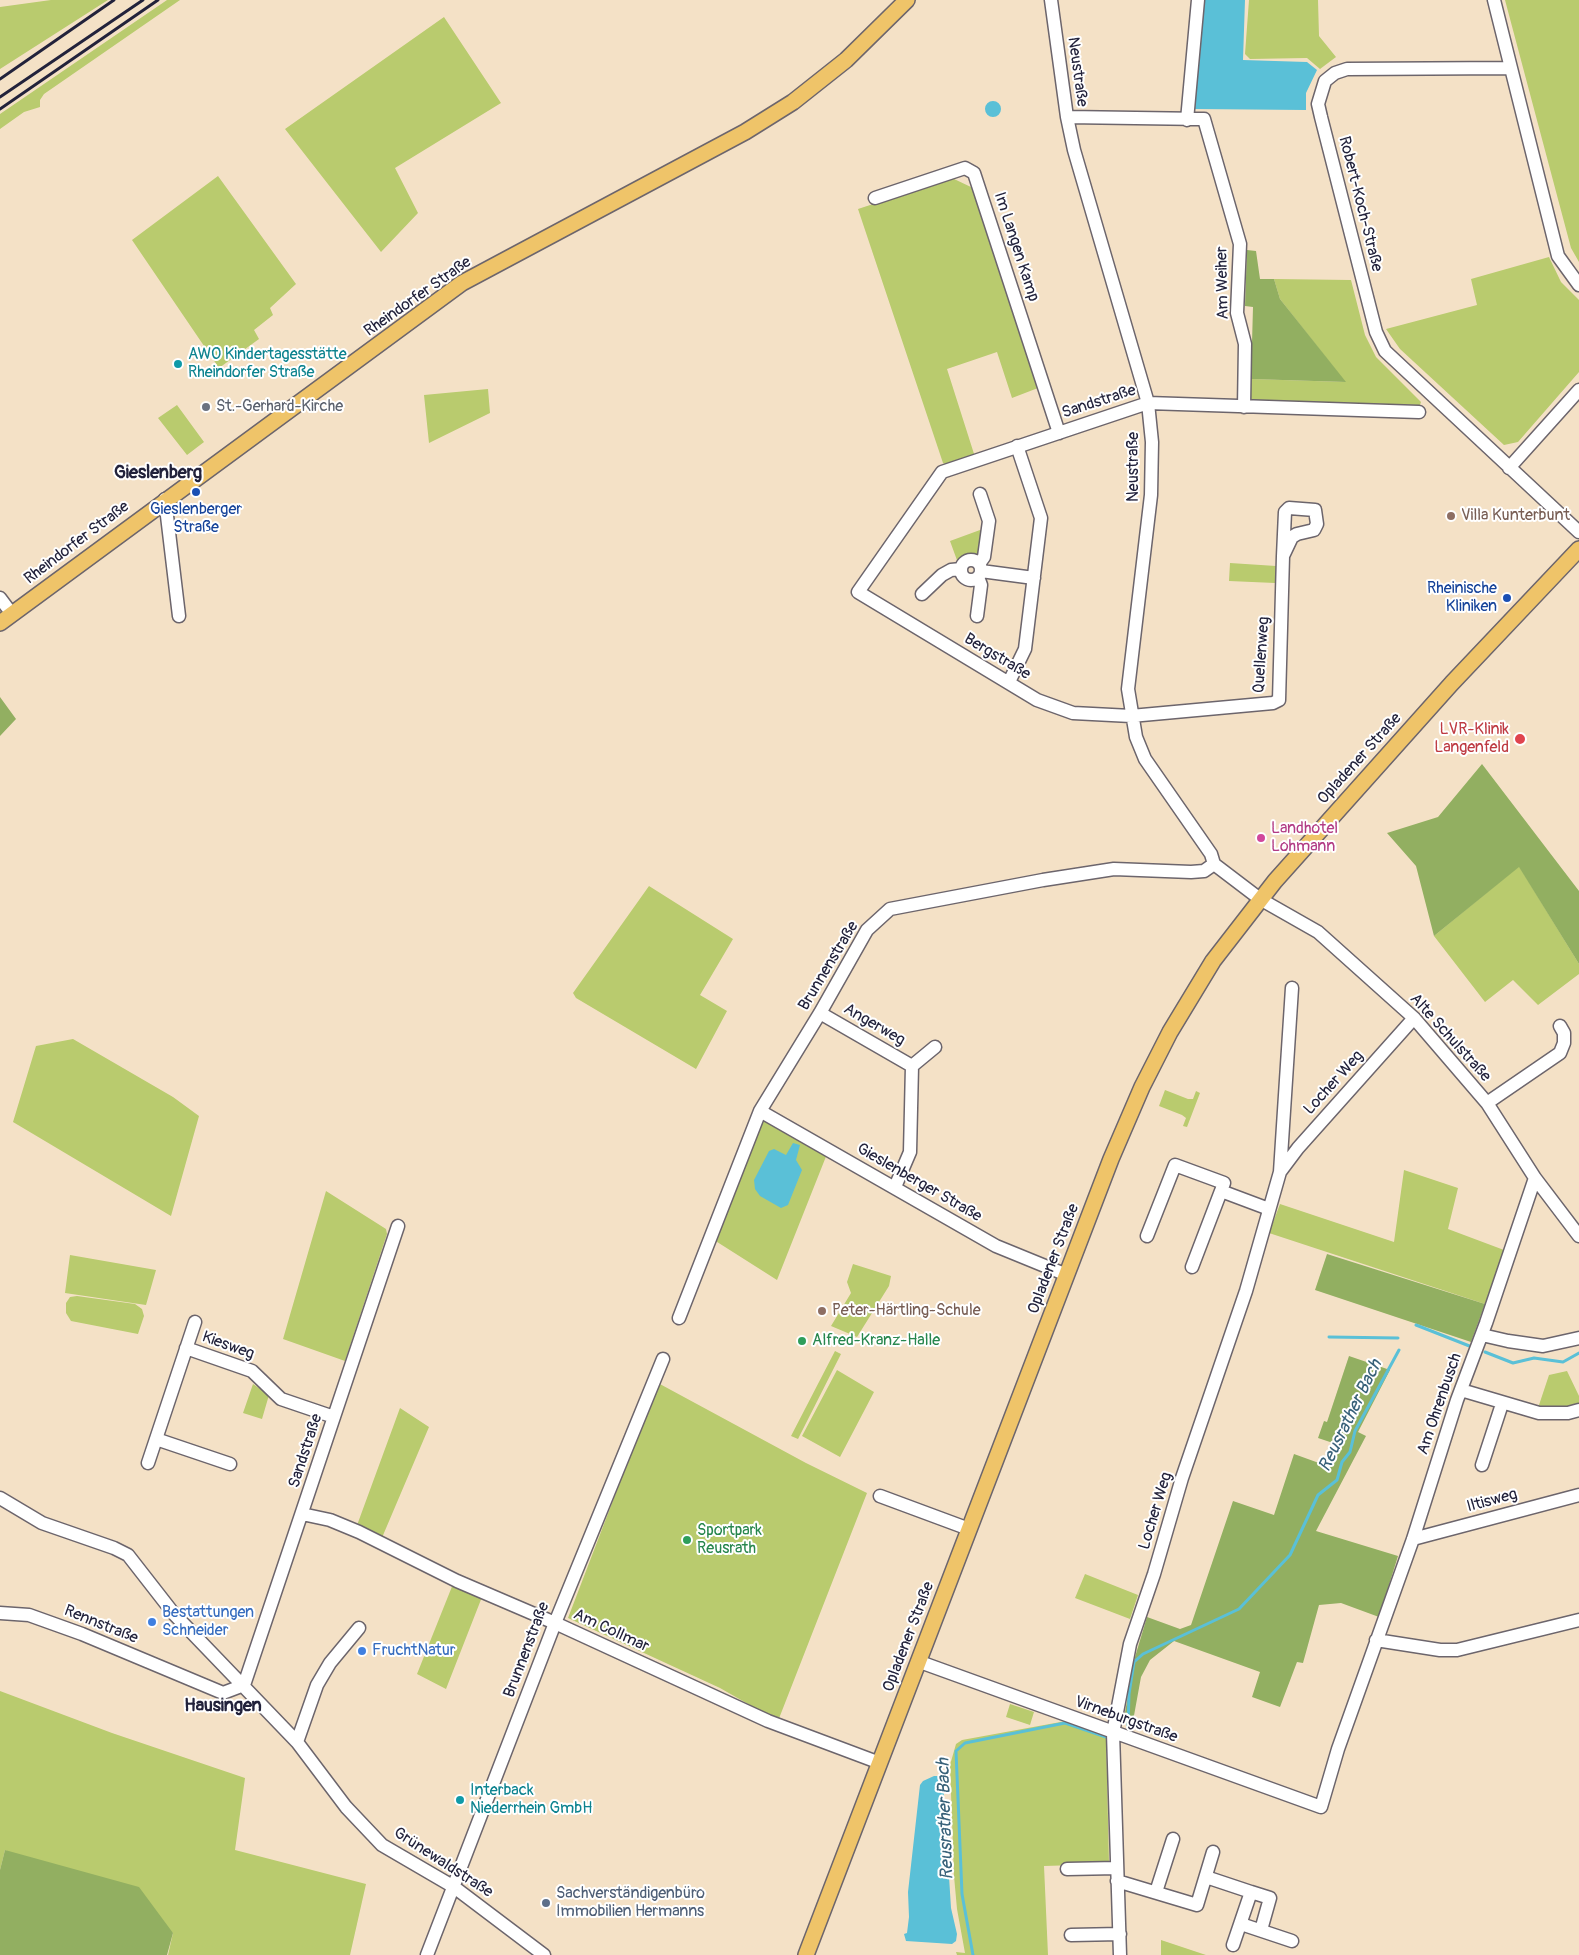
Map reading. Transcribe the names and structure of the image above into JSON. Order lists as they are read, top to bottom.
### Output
{
  "streets": {
    "main road": ["Rheindorfer Straße", "Opladener Straße"],
    "street": [
      "Neustraße",
      "Robert-Koch-Straße",
      "Im Langen Kamp",
      "Am Weiher",
      "Sandstraße",
      "Quellenweg",
      "Bergstraße",
      "Brunnenstraße",
      "Angerweg",
      "Alte Schulstraße",
      "Locher Weg",
      "Gieslenberger Straße",
      "Kiesweg",
      "Am Ohrenbusch",
      "Iltisweg",
      "Rennstraße",
      "Am Collmar",
      "Virneburgstraße",
      "Grünewaldstraße"
    ]
  },
  "crossings": [
    ["Neustraße", "Am Weiher"],
    ["Neustraße", "Sandstraße"],
    ["Neustraße", "Quellenweg"],
    ["Neustraße", "Bergstraße"],
    ["Neustraße", "Opladener Straße"],
    ["Neustraße", "Brunnenstraße"],
    ["Neustraße", "Alte Schulstraße"],
    ["Im Langen Kamp", "Sandstraße"],
    ["Am Weiher", "Sandstraße"],
    ["Sandstraße", "Bergstraße"],
    ["Sandstraße", "Kiesweg"],
    ["Sandstraße", "Rennstraße"],
    ["Sandstraße", "Am Collmar"],
    ["Sandstraße", "Grünewaldstraße"],
    ["Quellenweg", "Bergstraße"],
    ["Opladener Straße", "Alte Schulstraße"],
    ["Opladener Straße", "Gieslenberger Straße"],
    ["Opladener Straße", "Am Collmar"],
    ["Opladener Straße", "Virneburgstraße"],
    ["Brunnenstraße", "Angerweg"],
    ["Brunnenstraße", "Gieslenberger Straße"],
    ["Brunnenstraße", "Am Collmar"],
    ["Brunnenstraße", "Grünewaldstraße"],
    ["Angerweg", "Gieslenberger Straße"],
    ["Alte Schulstraße", "Locher Weg"],
    ["Alte Schulstraße", "Am Ohrenbusch"],
    ["Locher Weg", "Virneburgstraße"],
    ["Am Ohrenbusch", "Iltisweg"],
    ["Am Ohrenbusch", "Virneburgstraße"],
    ["Rennstraße", "Grünewaldstraße"]
  ],
  "districts": ["Gieslenberg", "Hausingen"],
  "water": ["Reusrather Bach"],
  "places": [
    "AWO Kindertagesstätte Rheindorfer Straße",
    "St.-Gerhard-Kirche",
    "Gieslenberger Straße",
    "Villa Kunterbunt",
    "Rheinische Kliniken",
    "LVR-Klinik Langenfeld",
    "Landhotel Lohmann",
    "Peter-Härtling-Schule",
    "Alfred-Kranz-Halle",
    "Sportpark Reusrath",
    "Bestattungen Schneider",
    "FruchtNatur",
    "Interback Niederrhein GmbH",
    "Sachverständigenbüro Immobilien Hermanns"
  ]
}
